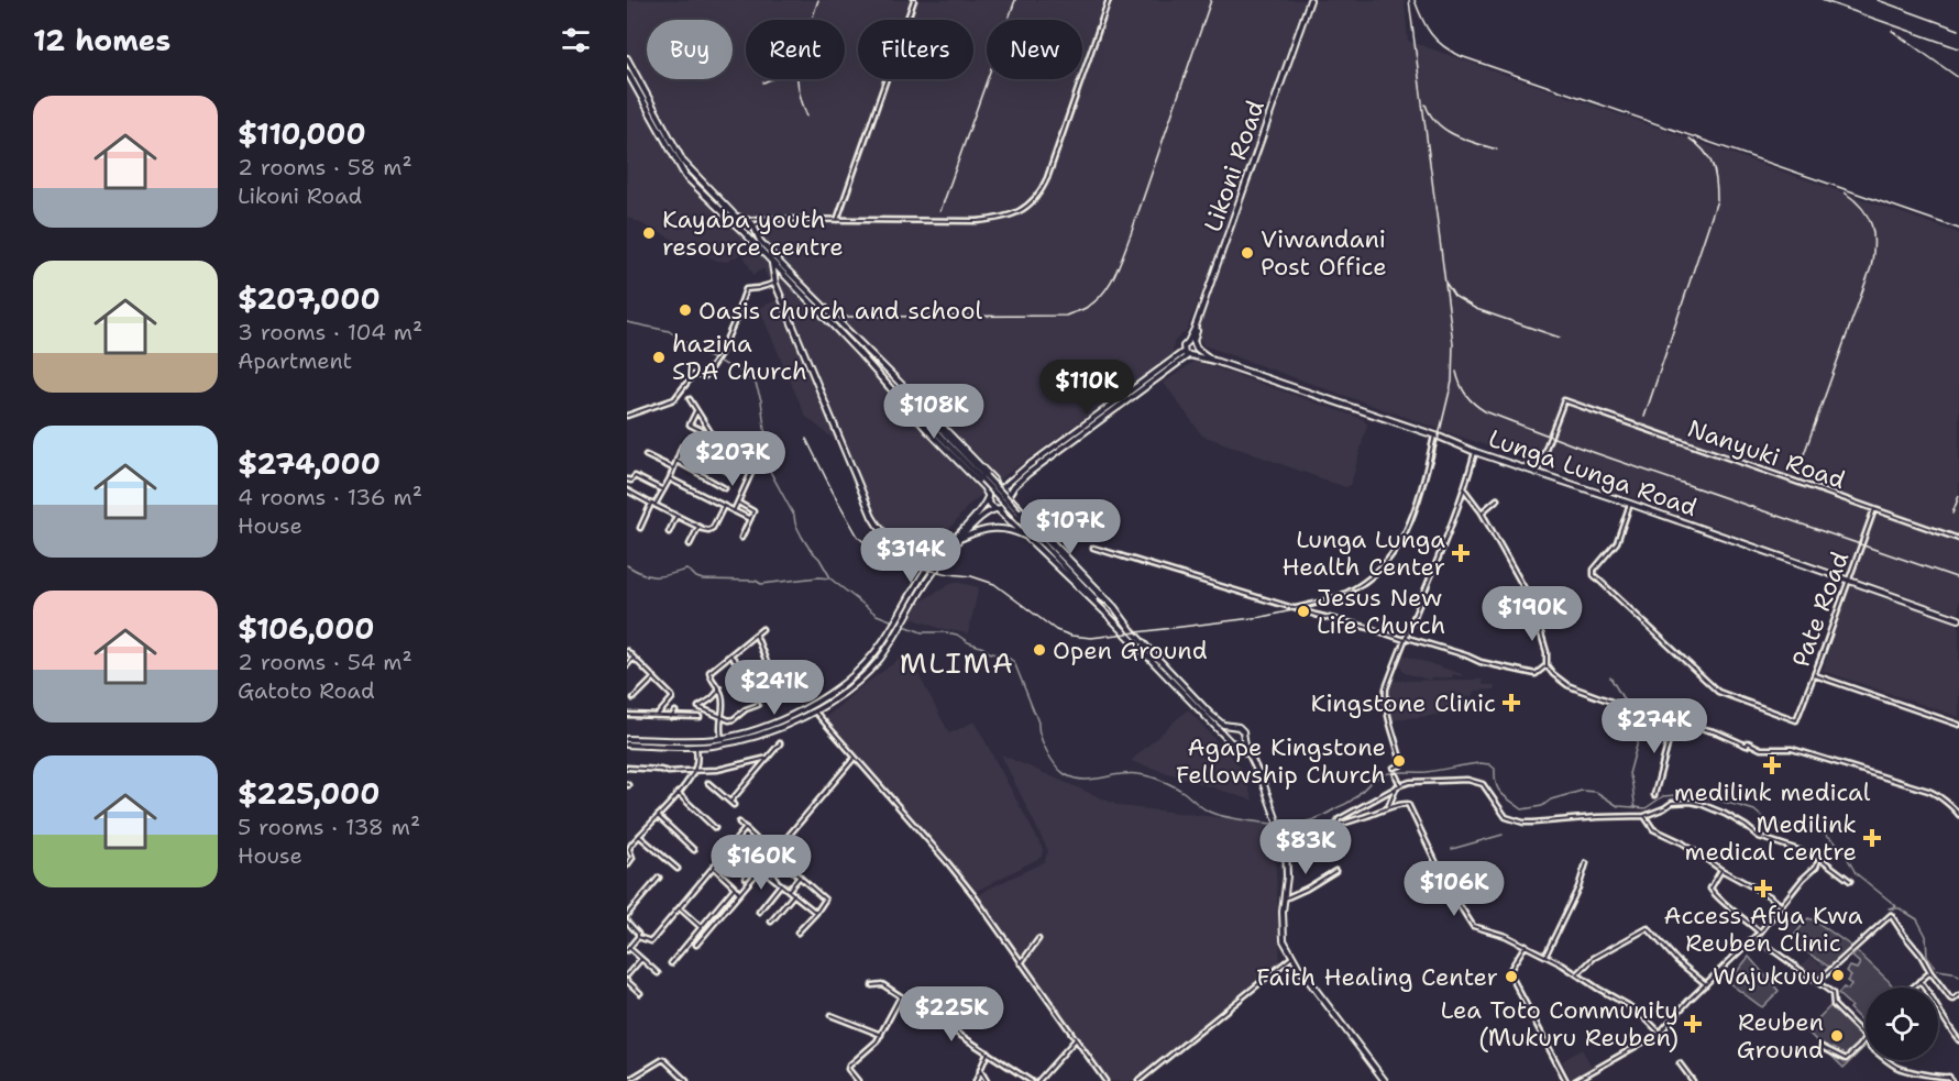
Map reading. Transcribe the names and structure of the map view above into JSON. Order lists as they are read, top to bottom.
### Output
{
  "streets": {
    "main road": ["Likoni Road", "Lunga Lunga Road"],
    "street": ["Nanyuki Road", "Pate Road"]
  },
  "crossings": [
    ["Likoni Road", "Lunga Lunga Road"],
    ["Nanyuki Road", "Lunga Lunga Road"],
    ["Nanyuki Road", "Pate Road"],
    ["Lunga Lunga Road", "Pate Road"]
  ],
  "districts": ["MLIMA"],
  "places": {
    "other": [
      "Kayaba youth resource centre",
      "Viwandani Post Office",
      "Oasis church and school",
      "hazina SDA Church",
      "Jesus New Life Church",
      "Open Ground",
      "Agape Kingstone Fellowship Church",
      "Wajukuuu",
      "Faith Healing Center",
      "Reuben Ground"
    ],
    "health": [
      "Lunga Lunga Health Center",
      "Kingstone Clinic",
      "medilink medical",
      "Medilink medical centre",
      "Access Afya Kwa Reuben Clinic",
      "Lea Toto Community (Mukuru Reuben)"
    ]
  },
  "page": {
    "heading": "12 homes",
    "chip": [
      "Buy",
      "Rent",
      "Filters",
      "New"
    ],
    "list": [
      {
        "name": "$110,000",
        "note": "2 rooms · 58 m² · Likoni Road"
      },
      {
        "name": "$207,000",
        "note": "3 rooms · 104 m² · Apartment"
      },
      {
        "name": "$274,000",
        "note": "4 rooms · 136 m² · House"
      },
      {
        "name": "$106,000",
        "note": "2 rooms · 54 m² · Gatoto Road"
      },
      {
        "name": "$225,000",
        "note": "5 rooms · 138 m² · House"
      }
    ],
    "price": [
      "$110K",
      "$108K",
      "$207K",
      "$107K",
      "$314K",
      "$190K",
      "$241K",
      "$274K",
      "$83K",
      "$160K",
      "$106K",
      "$225K"
    ]
  }
}
